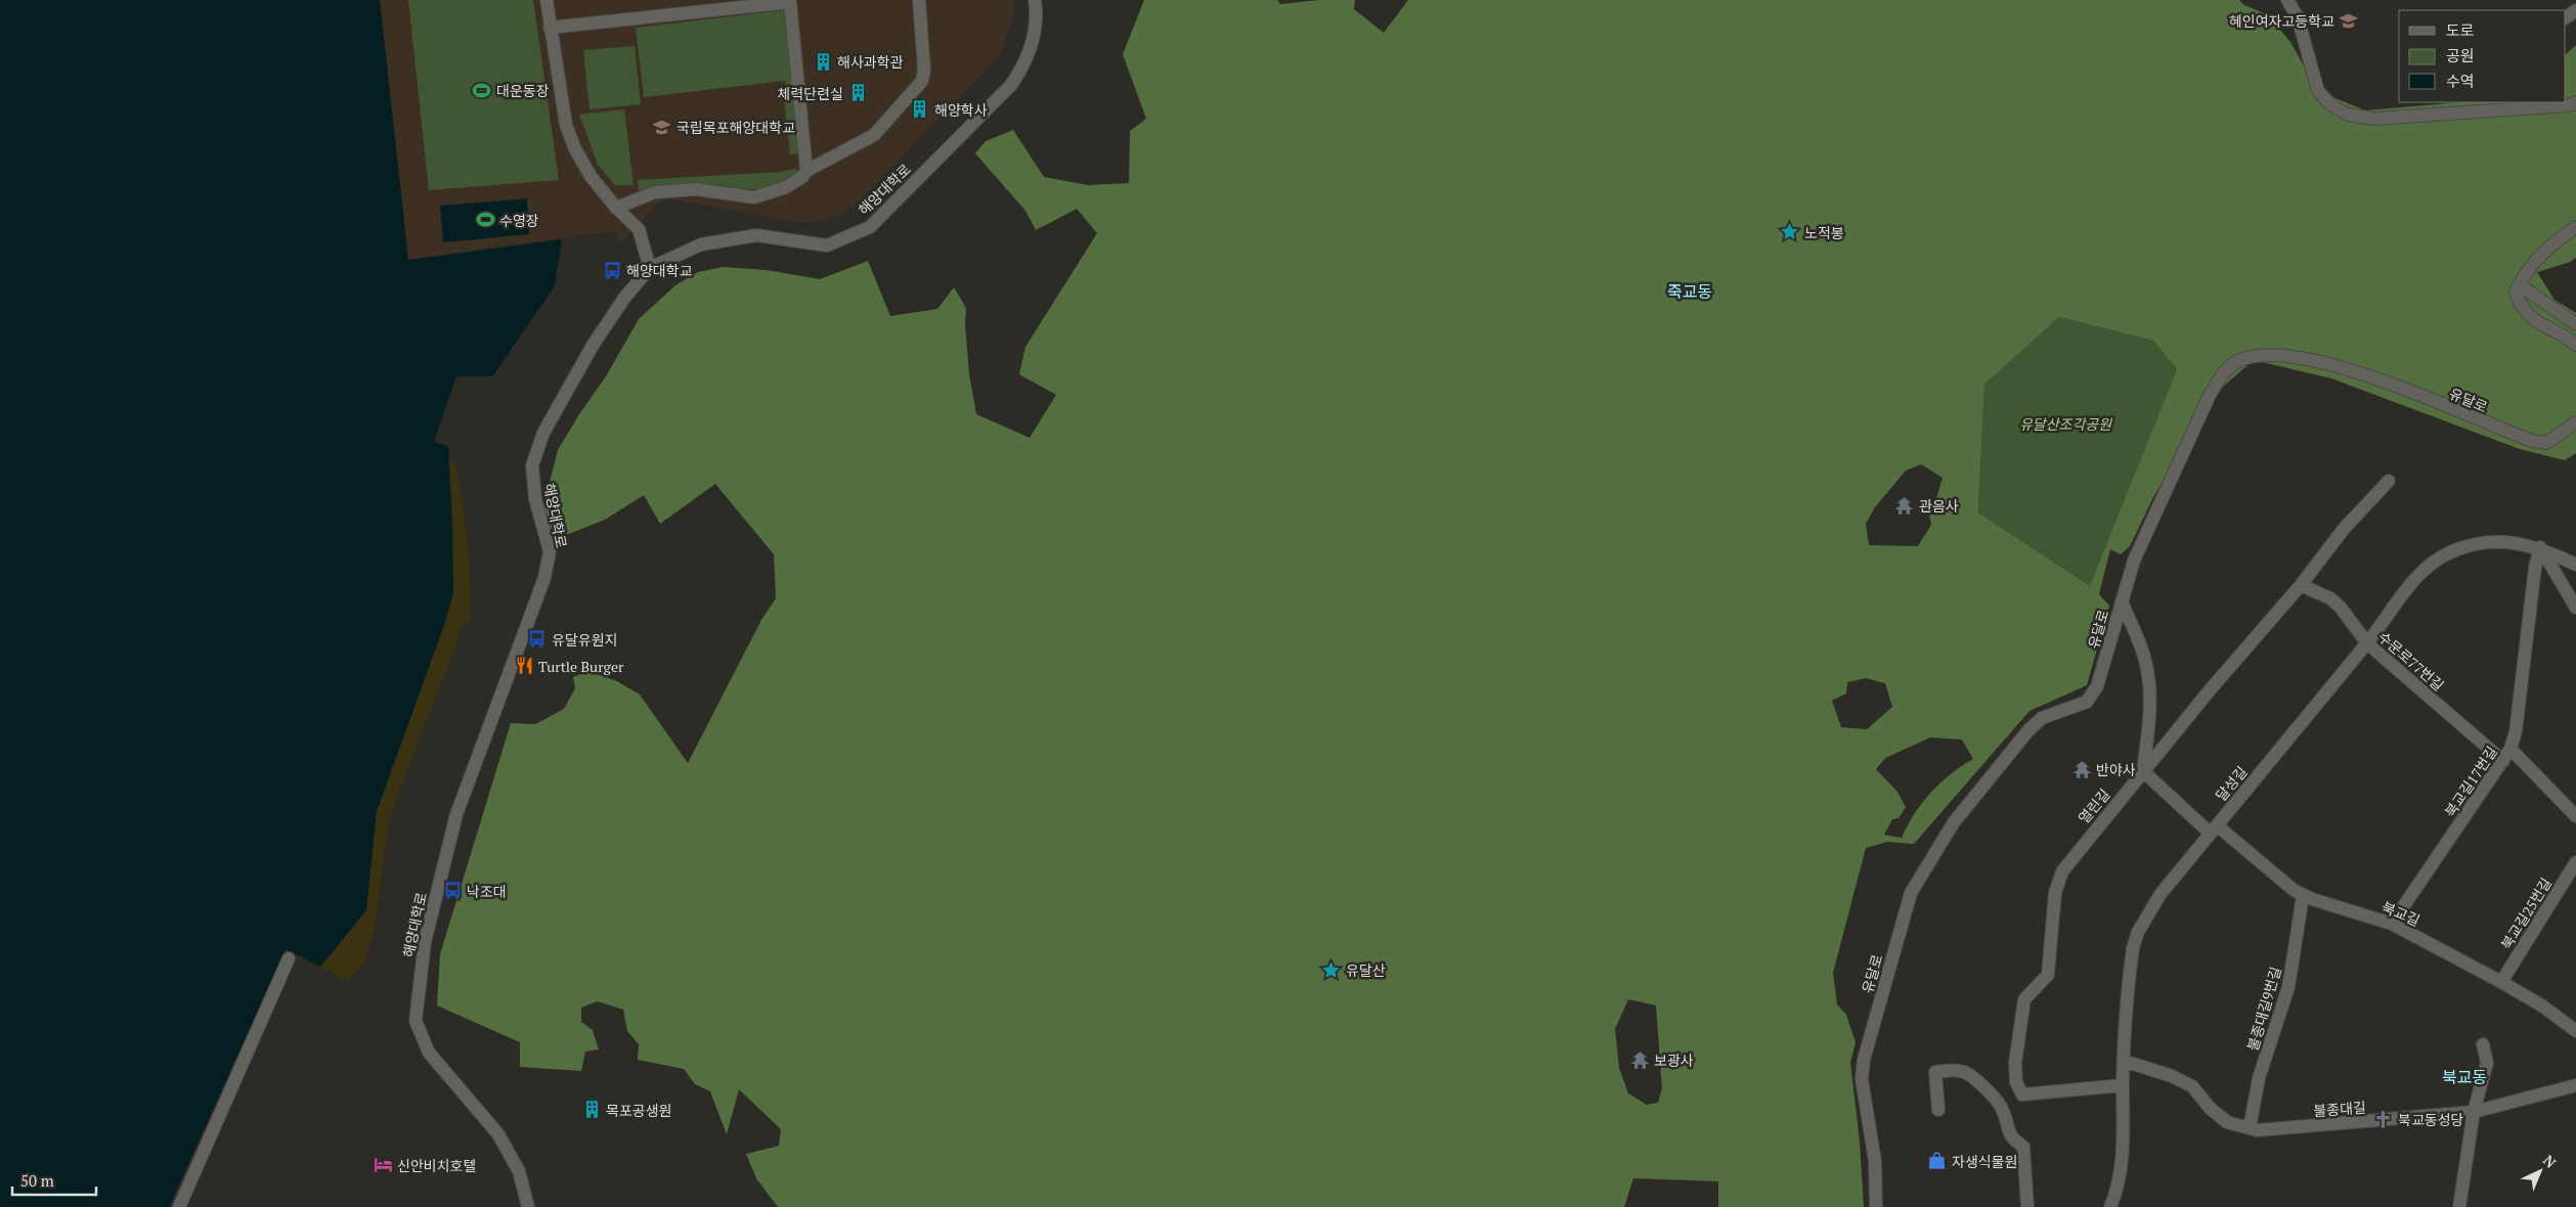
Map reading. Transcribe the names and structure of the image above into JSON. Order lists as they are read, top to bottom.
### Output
{
  "streets": {
    "street": [
      "해양대학로",
      "유달로",
      "수문로77번길",
      "북교길17번길",
      "달성길",
      "열린길",
      "북교길",
      "북교길25번길",
      "불종대길9번길",
      "불종대길"
    ]
  },
  "crossings": [
    ["수문로77번길", "북교길17번길"],
    ["수문로77번길", "달성길"],
    ["수문로77번길", "열린길"],
    ["북교길17번길", "달성길"],
    ["북교길17번길", "북교길"],
    ["달성길", "열린길"],
    ["달성길", "북교길"],
    ["달성길", "불종대길"],
    ["열린길", "북교길"],
    ["북교길", "북교길25번길"],
    ["북교길", "불종대길9번길"],
    ["불종대길9번길", "불종대길"]
  ],
  "districts": ["죽교동", "북교동"],
  "parks": ["유달산조각공원"],
  "places": {
    "school or university": ["혜인여자고등학교", "국립목포해양대학교"],
    "building": [
      "해사과학관",
      "체력단련실",
      "해양학사",
      "목포공생원"
    ],
    "sports": ["대운동장", "수영장"],
    "place": ["노적봉", "유달산"],
    "bus stop": ["해양대학교", "유달유원지", "낙조대"],
    "temple": ["관음사", "반야사", "보광사"],
    "restaurant": ["Turtle Burger"],
    "church": ["북교동성당"],
    "shop": ["자생식물원"],
    "hotel": ["신안비치호텔"]
  },
  "legend": ["도로", "공원", "수역"],
  "scale_bar": "50 m",
  "north": "top right"
}
